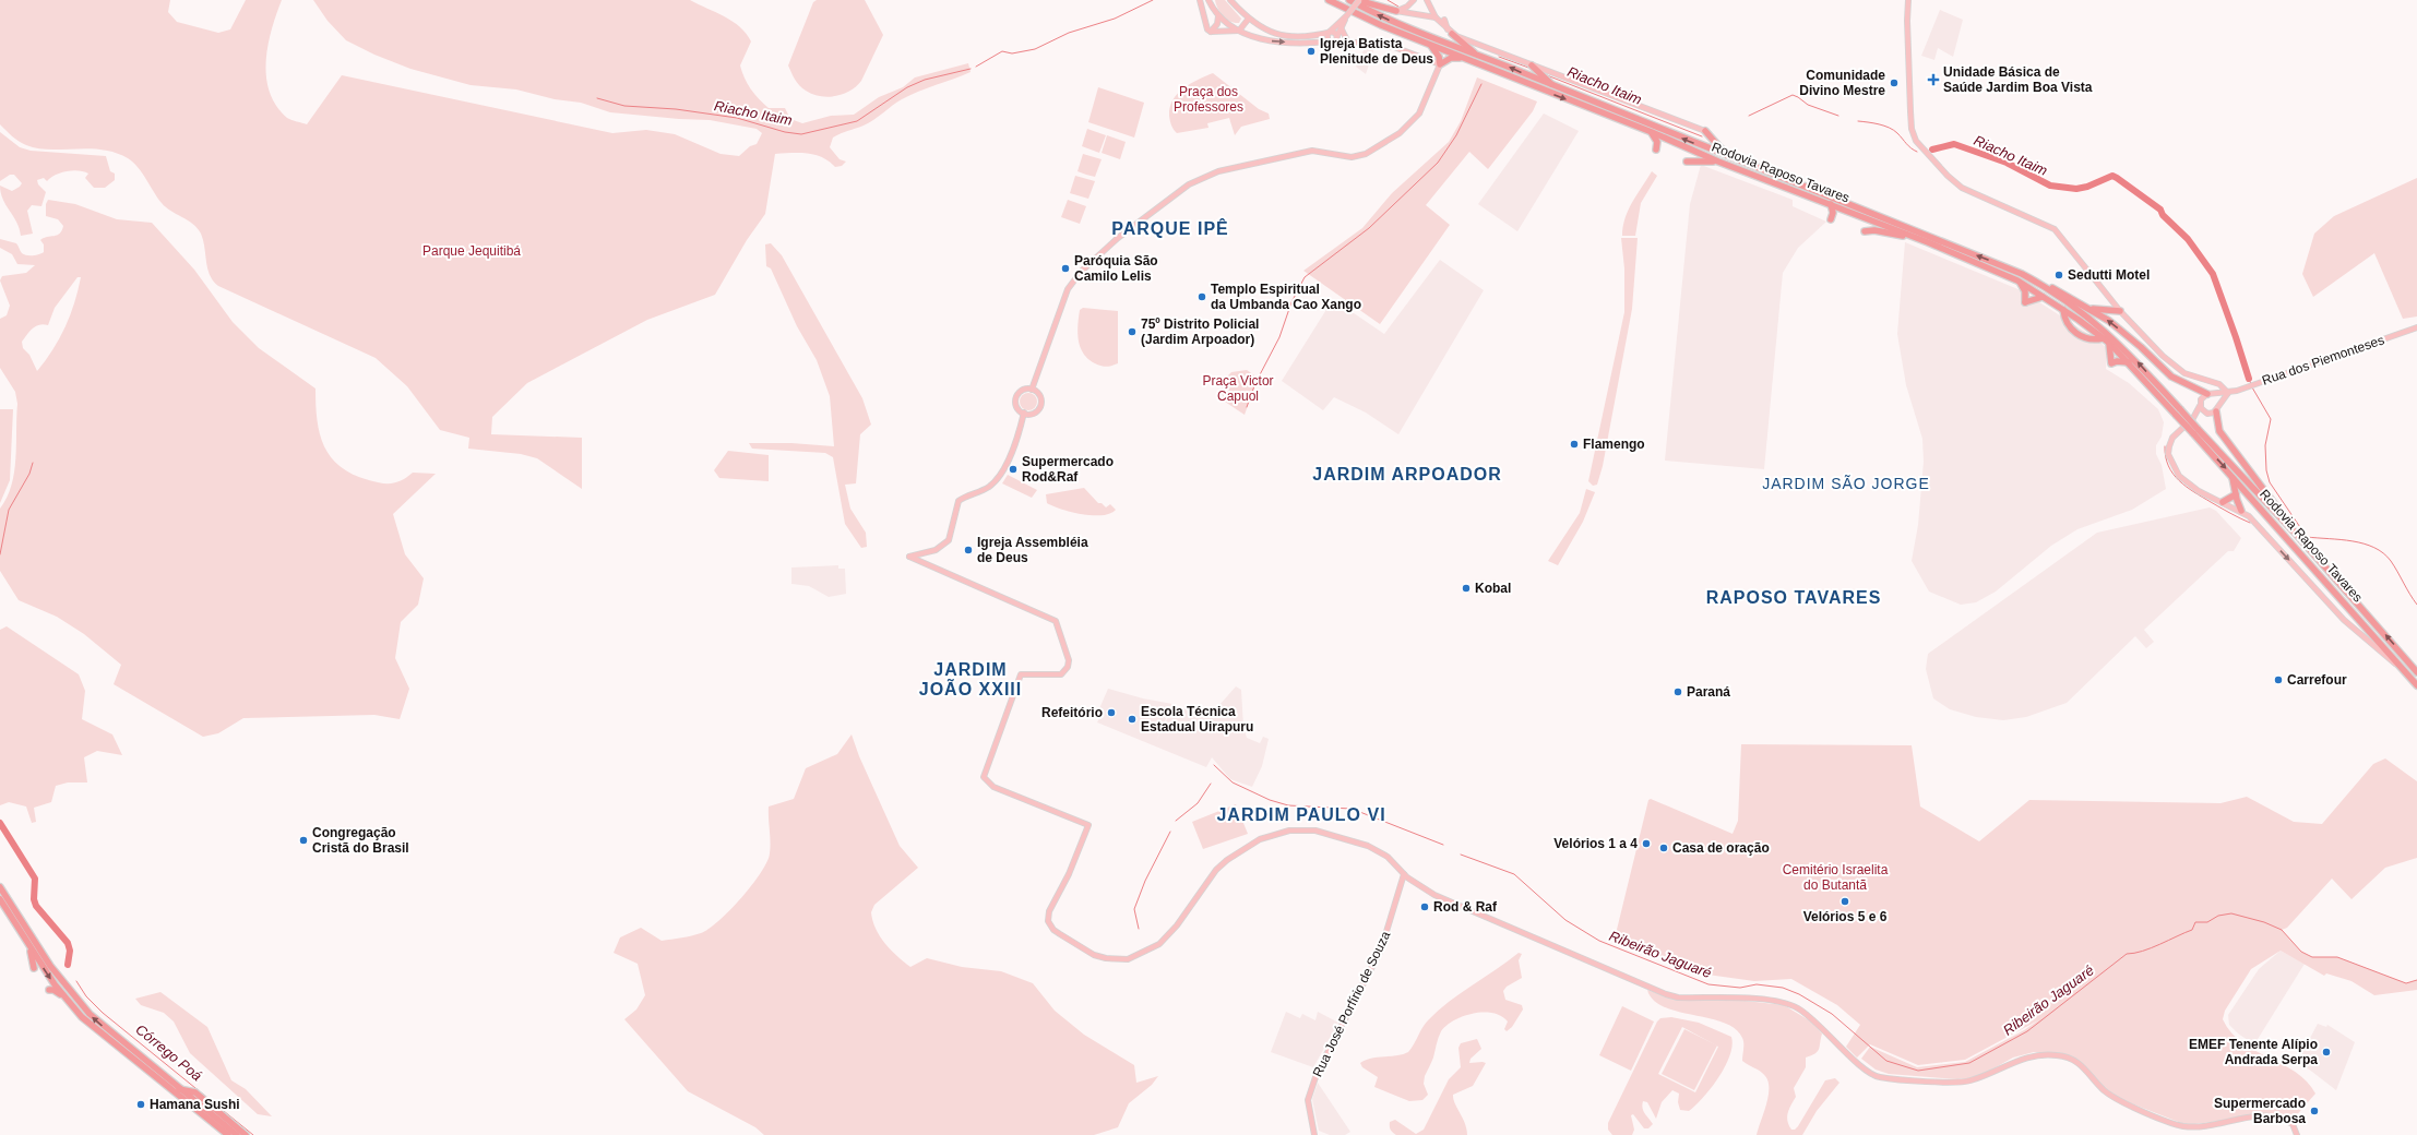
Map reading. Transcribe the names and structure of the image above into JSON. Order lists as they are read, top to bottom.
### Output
{
  "streets": {
    "highway": ["Rodovia Raposo Tavares"],
    "main road": ["Rua dos Piemonteses", "Rua José Porfírio de Souza"]
  },
  "crossings": [
    ["Rodovia Raposo Tavares", "Rua dos Piemonteses"]
  ],
  "districts": [
    "PARQUE IPÊ",
    "JARDIM ARPOADOR",
    "JARDIM SÃO JORGE",
    "RAPOSO TAVARES",
    "JARDIM JOÃO XXIII",
    "JARDIM PAULO VI"
  ],
  "water": ["Riacho Itaim", "Ribeirão Jaguaré", "Córrego Poá"],
  "parks": [
    "Praça dos Professores",
    "Parque Jequitibá",
    "Praça Victor Capuol",
    "Cemitério Israelita do Butantã"
  ],
  "places": {
    "other": [
      "Igreja Batista Plenitude de Deus",
      "Comunidade Divino Mestre",
      "Paróquia São Camilo Lelis",
      "Sedutti Motel",
      "Templo Espiritual da Umbanda Cao Xango",
      "75º Distrito Policial (Jardim Arpoador)",
      "Flamengo",
      "Supermercado Rod&Raf",
      "Igreja Assembléia de Deus",
      "Kobal",
      "Carrefour",
      "Paraná",
      "Refeitório",
      "Escola Técnica Estadual Uirapuru",
      "Congregação Cristã do Brasil",
      "Velórios 1 a 4",
      "Casa de oração",
      "Velórios 5 e 6",
      "Rod & Raf",
      "EMEF Tenente Alípio Andrada Serpa",
      "Hamana Sushi",
      "Supermercado Barbosa"
    ],
    "health": ["Unidade Básica de Saúde Jardim Boa Vista"]
  }
}
